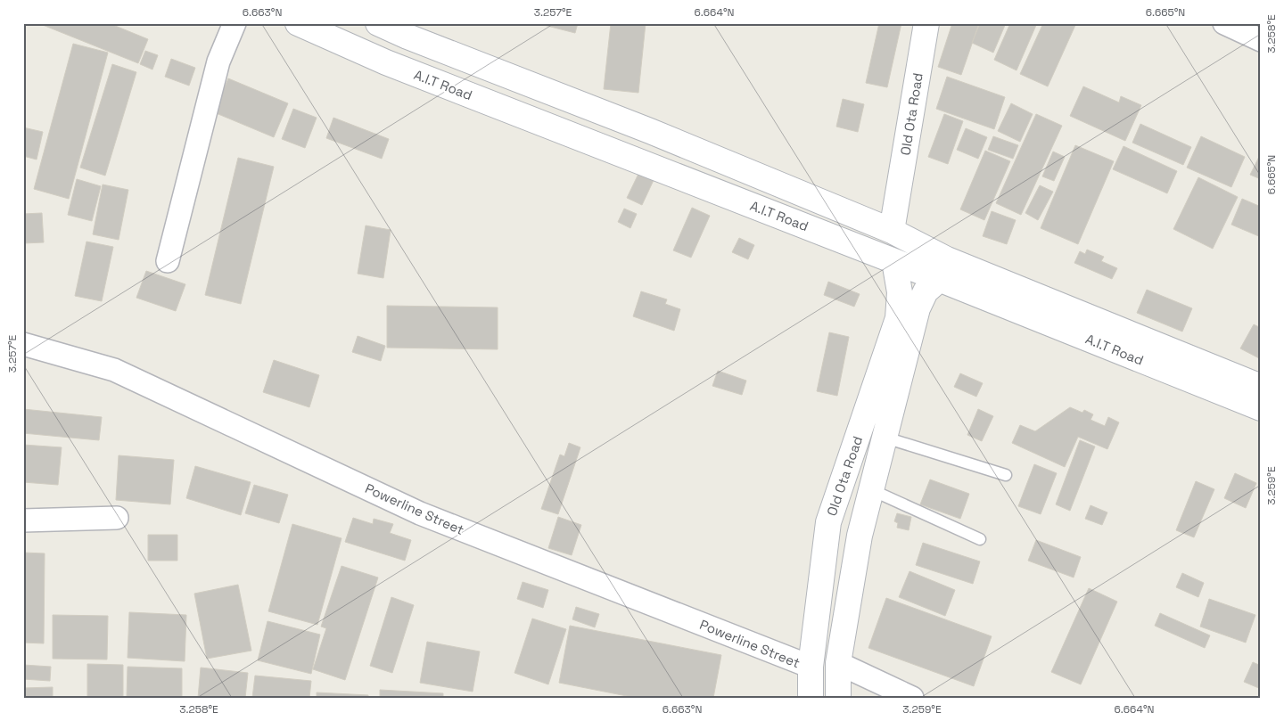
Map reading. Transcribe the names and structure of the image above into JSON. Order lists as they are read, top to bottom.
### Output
{
  "streets": {
    "street": ["A.I.T Road", "Old Ota Road", "Powerline Street"]
  },
  "crossings": [
    ["A.I.T Road", "Old Ota Road"],
    ["Old Ota Road", "Powerline Street"]
  ],
  "coordinates": [
    "6.663°N",
    "3.257°E",
    "6.664°N",
    "6.665°N",
    "3.258°E",
    "3.259°E"
  ]
}
